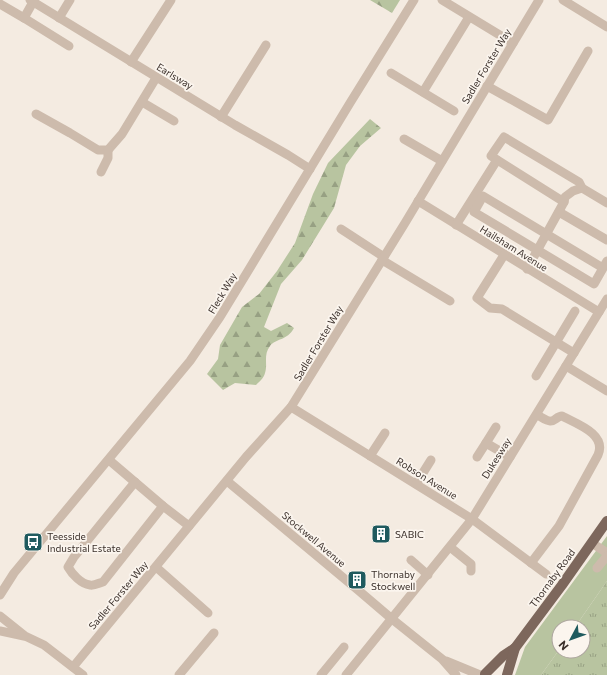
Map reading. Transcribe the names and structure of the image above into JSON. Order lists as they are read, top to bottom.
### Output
{
  "streets": {
    "main road": ["Thornaby Road"],
    "street": [
      "Sadler Forster Way",
      "Earlsway",
      "Hailsham Avenue",
      "Fleck Way",
      "Dukesway",
      "Robson Avenue",
      "Stockwell Avenue"
    ]
  },
  "crossings": [
    ["Sadler Forster Way", "Hailsham Avenue"],
    ["Sadler Forster Way", "Robson Avenue"],
    ["Sadler Forster Way", "Stockwell Avenue"],
    ["Earlsway", "Fleck Way"],
    ["Hailsham Avenue", "Dukesway"],
    ["Dukesway", "Robson Avenue"],
    ["Dukesway", "Stockwell Avenue"],
    ["Stockwell Avenue", "Thornaby Road"]
  ],
  "places": {
    "building": ["SABIC", "Thornaby Stockwell"],
    "bus stop": ["Teesside Industrial Estate"]
  },
  "north": "bottom left"
}
